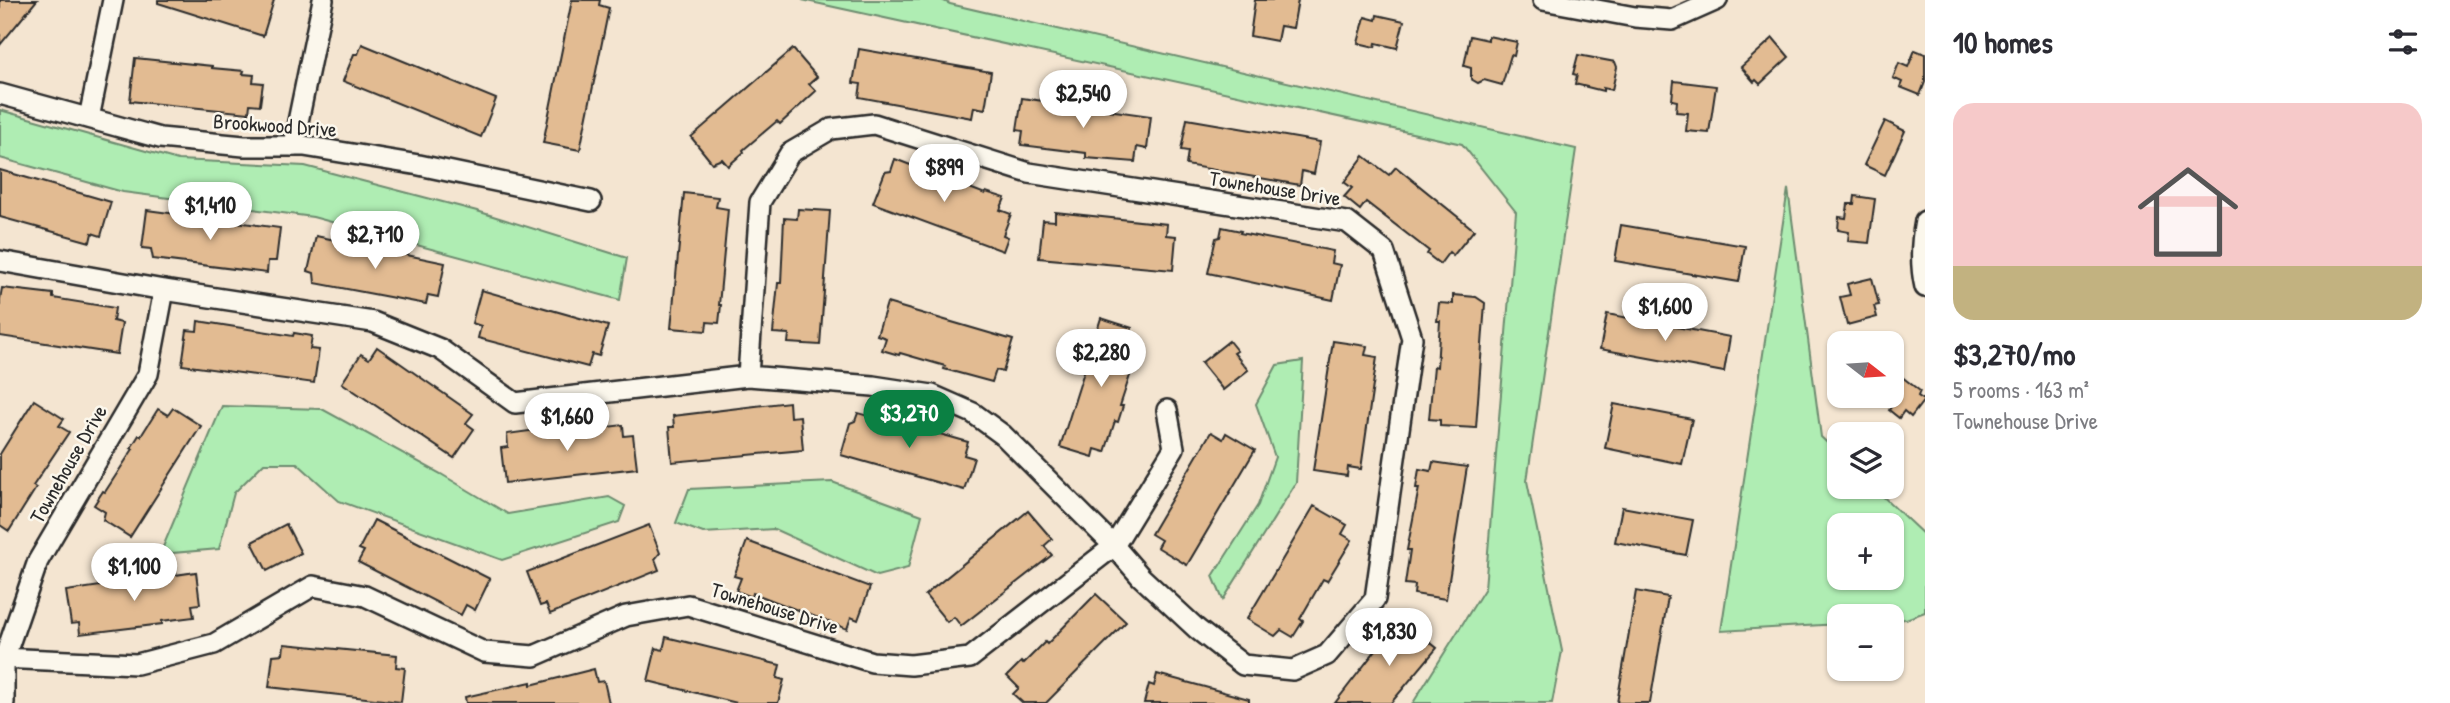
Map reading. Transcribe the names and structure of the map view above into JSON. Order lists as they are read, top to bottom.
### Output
{
  "streets": {
    "street": ["Brookwood Drive", "Townehouse Drive"]
  },
  "north": "right",
  "page": {
    "heading": "10 homes",
    "price": [
      "$2,540",
      "$899",
      "$1,410",
      "$2,710",
      "$1,600",
      "$2,280",
      "$3,270",
      "$1,660",
      "$1,100",
      "$1,830"
    ],
    "list": [
      {
        "name": "$3,270/mo",
        "note": "5 rooms · 163 m² · Townehouse Drive"
      }
    ],
    "map_buttons": ["+", "−"]
  }
}
